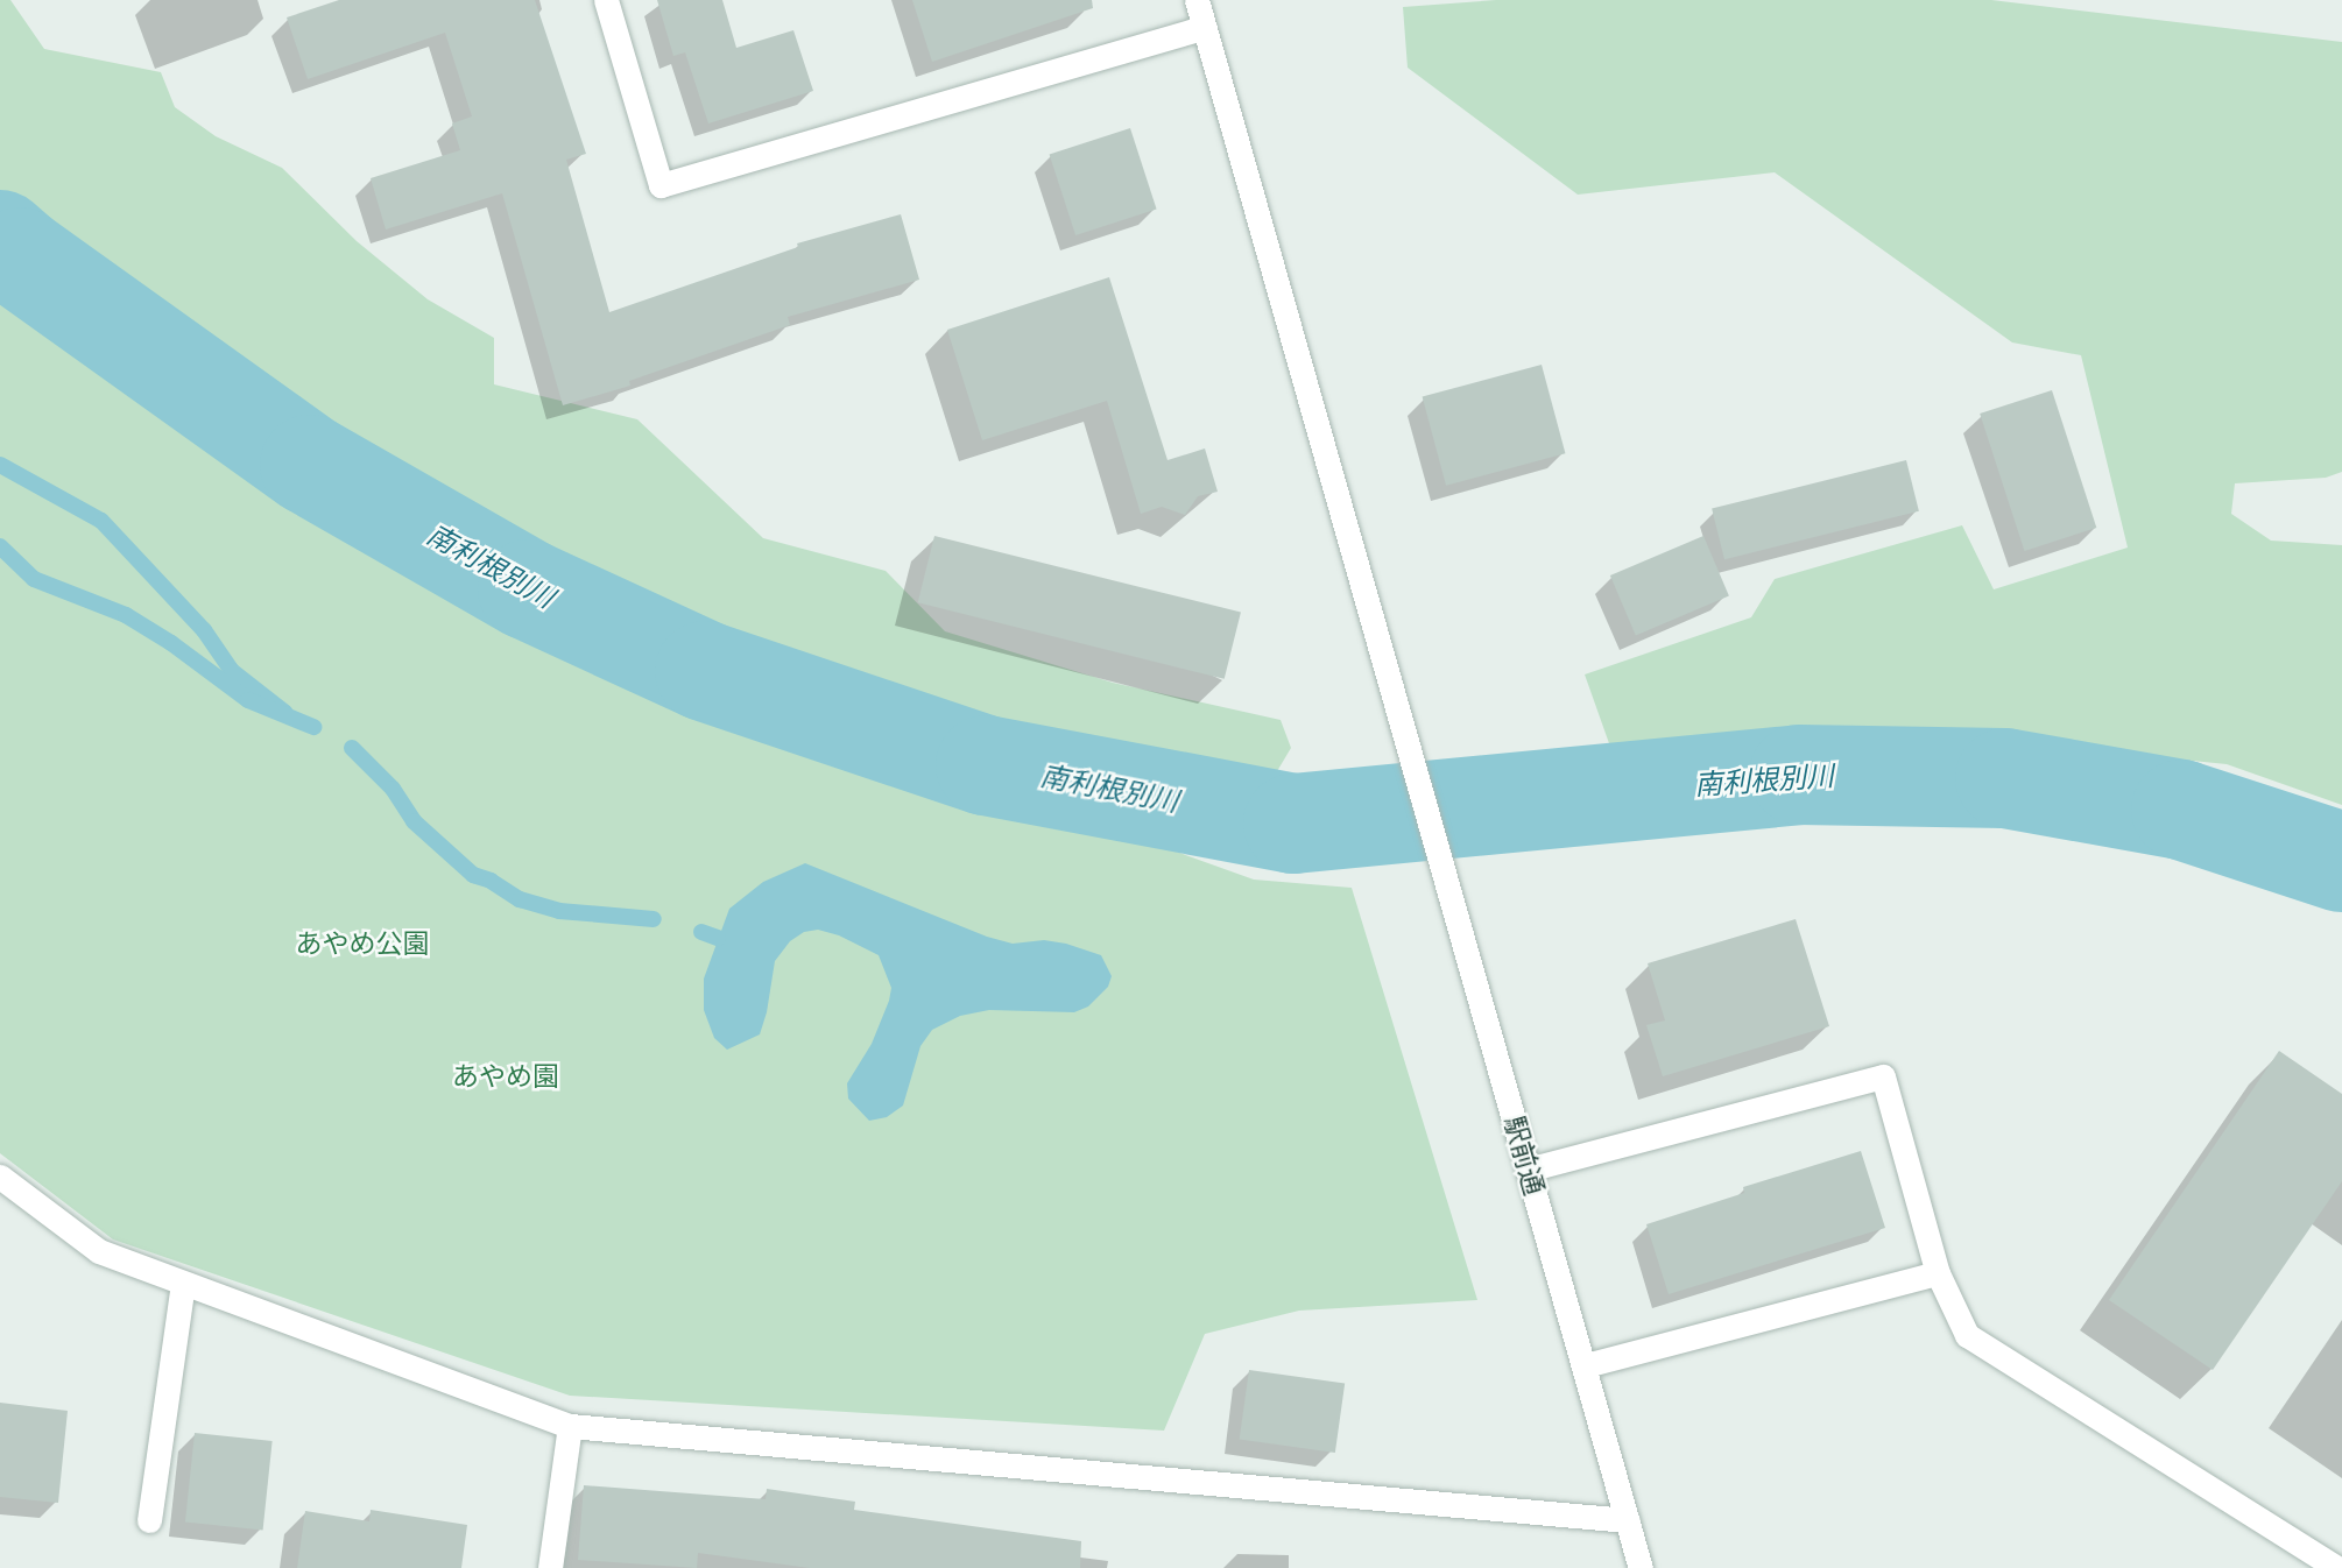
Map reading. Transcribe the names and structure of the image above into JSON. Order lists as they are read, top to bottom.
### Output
{
  "streets": {
    "street": ["駅前通"]
  },
  "water": ["南利根別川"],
  "parks": ["あやめ公園", "あやめ園"]
}
